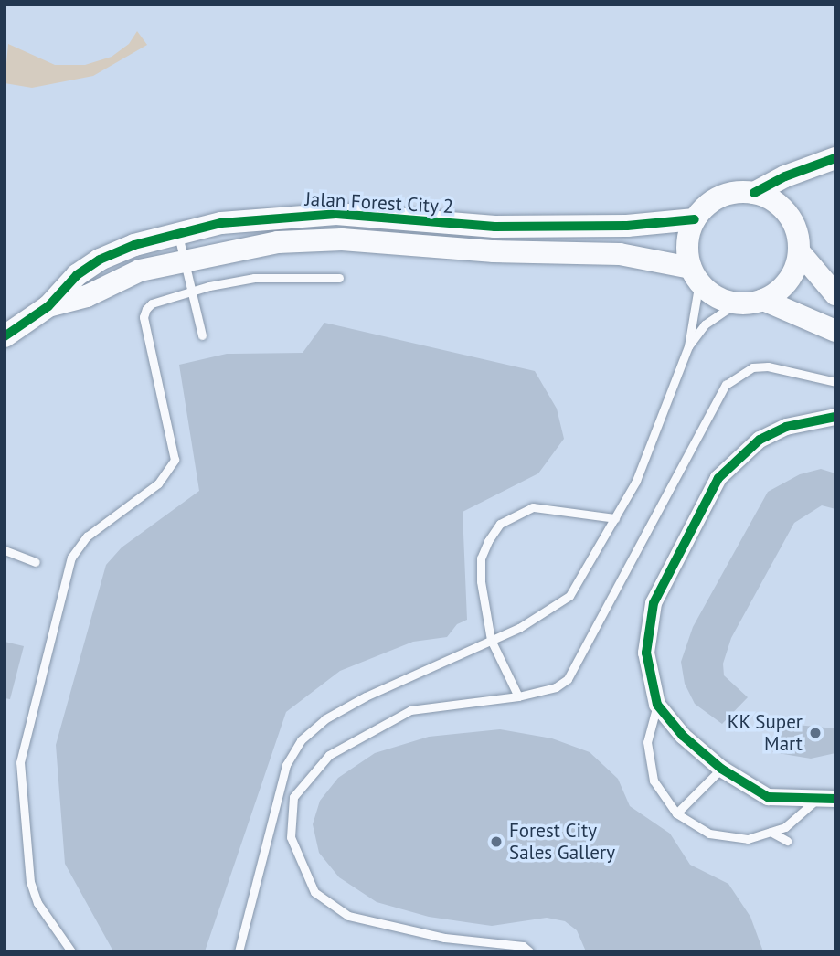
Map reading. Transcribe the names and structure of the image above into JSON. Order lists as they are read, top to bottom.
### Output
{
  "streets": {
    "street": ["Jalan Forest City 2"]
  },
  "places": ["KK Super Mart", "Forest City Sales Gallery"]
}
